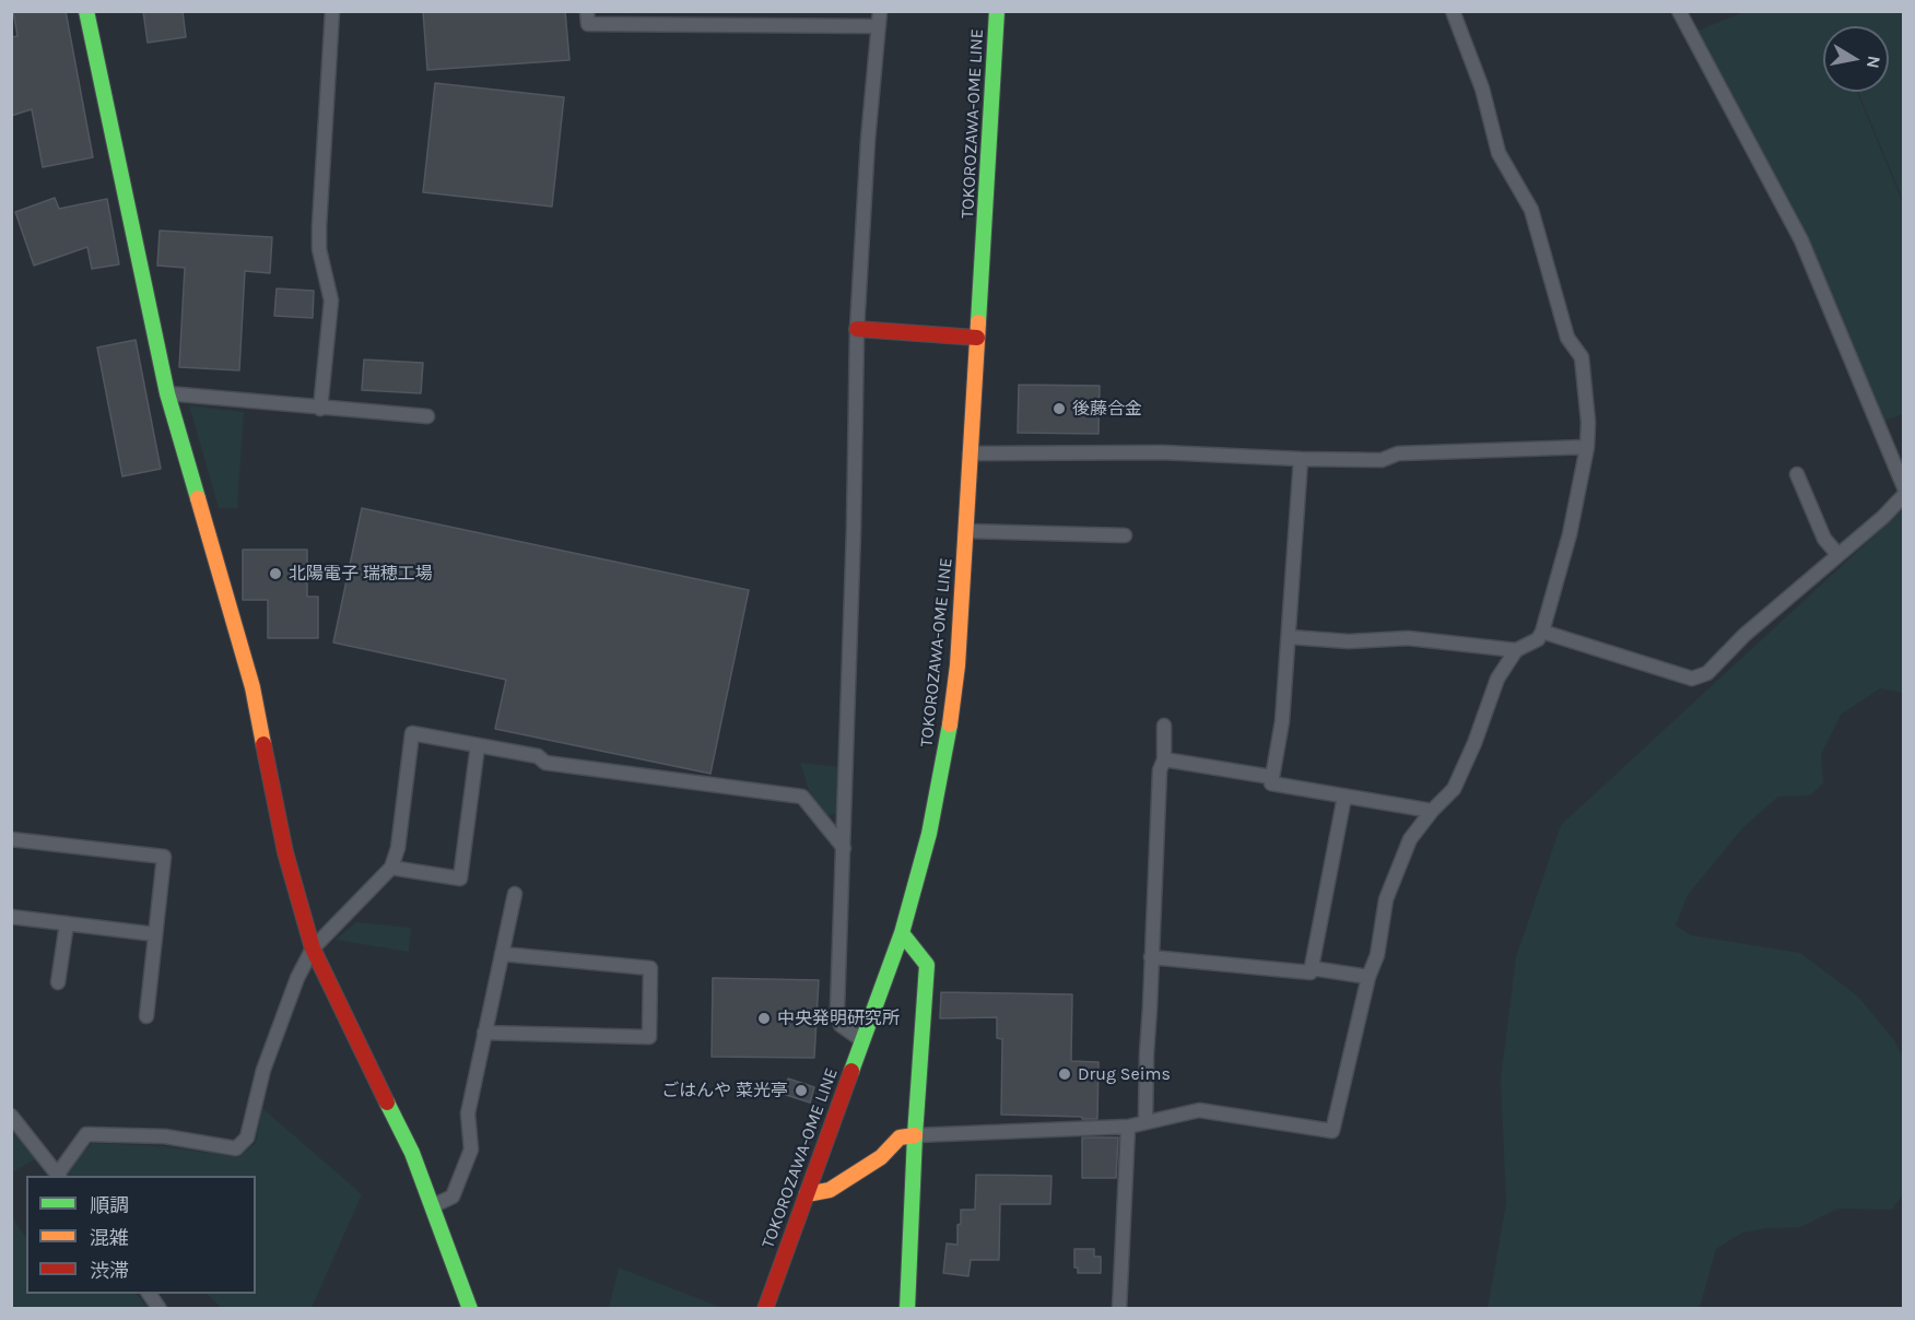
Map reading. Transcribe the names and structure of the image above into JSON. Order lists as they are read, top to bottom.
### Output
{
  "streets": {
    "street": ["TOKOROZAWA-OME LINE"]
  },
  "places": [
    "後藤合金",
    "北陽電子 瑞穂工場",
    "中央発明研究所",
    "Drug Seims",
    "ごはんや 菜光亭"
  ],
  "legend": ["順調", "混雑", "渋滞"],
  "north": "right"
}
